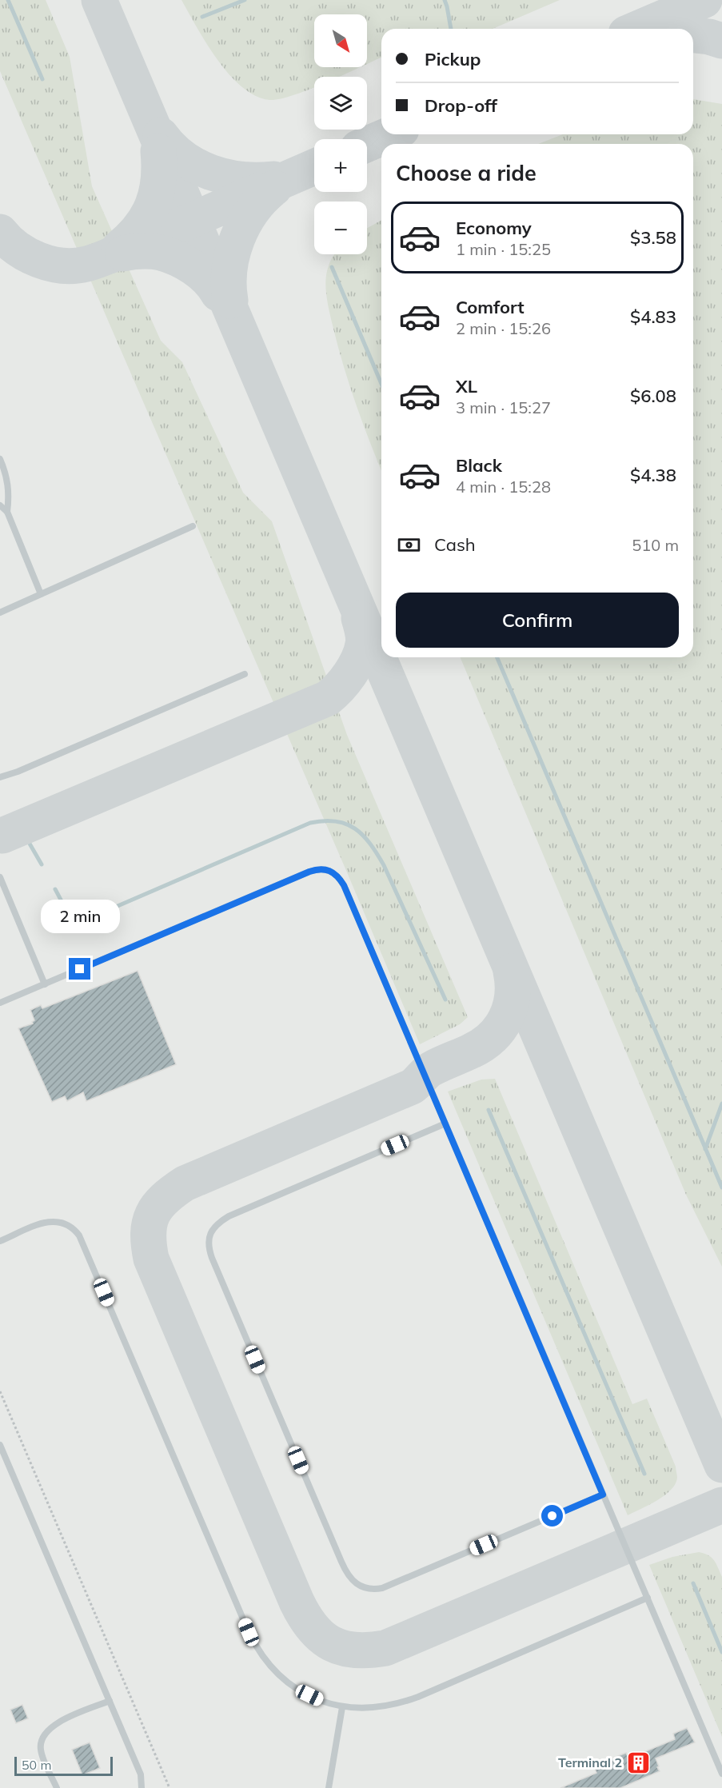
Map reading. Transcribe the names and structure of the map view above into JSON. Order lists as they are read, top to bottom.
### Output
{
  "places": {
    "building": ["Terminal 2"]
  },
  "scale_bar": "50 m",
  "north": "bottom right",
  "page": {
    "map_buttons": ["+", "−"],
    "banner": ["Pickup", "Drop-off"],
    "heading": "Choose a ride",
    "list": [
      {
        "name": "Economy",
        "note": "1 min · 15:25",
        "value": "$3.58"
      },
      {
        "name": "Comfort",
        "note": "2 min · 15:26",
        "value": "$4.83"
      },
      {
        "name": "XL",
        "note": "3 min · 15:27",
        "value": "$6.08"
      },
      {
        "name": "Black",
        "note": "4 min · 15:28",
        "value": "$4.38"
      }
    ],
    "pay": ["Cash", "510 m"],
    "buttons": "Confirm",
    "bubble": "2 min",
    "scale": "50 m"
  }
}
